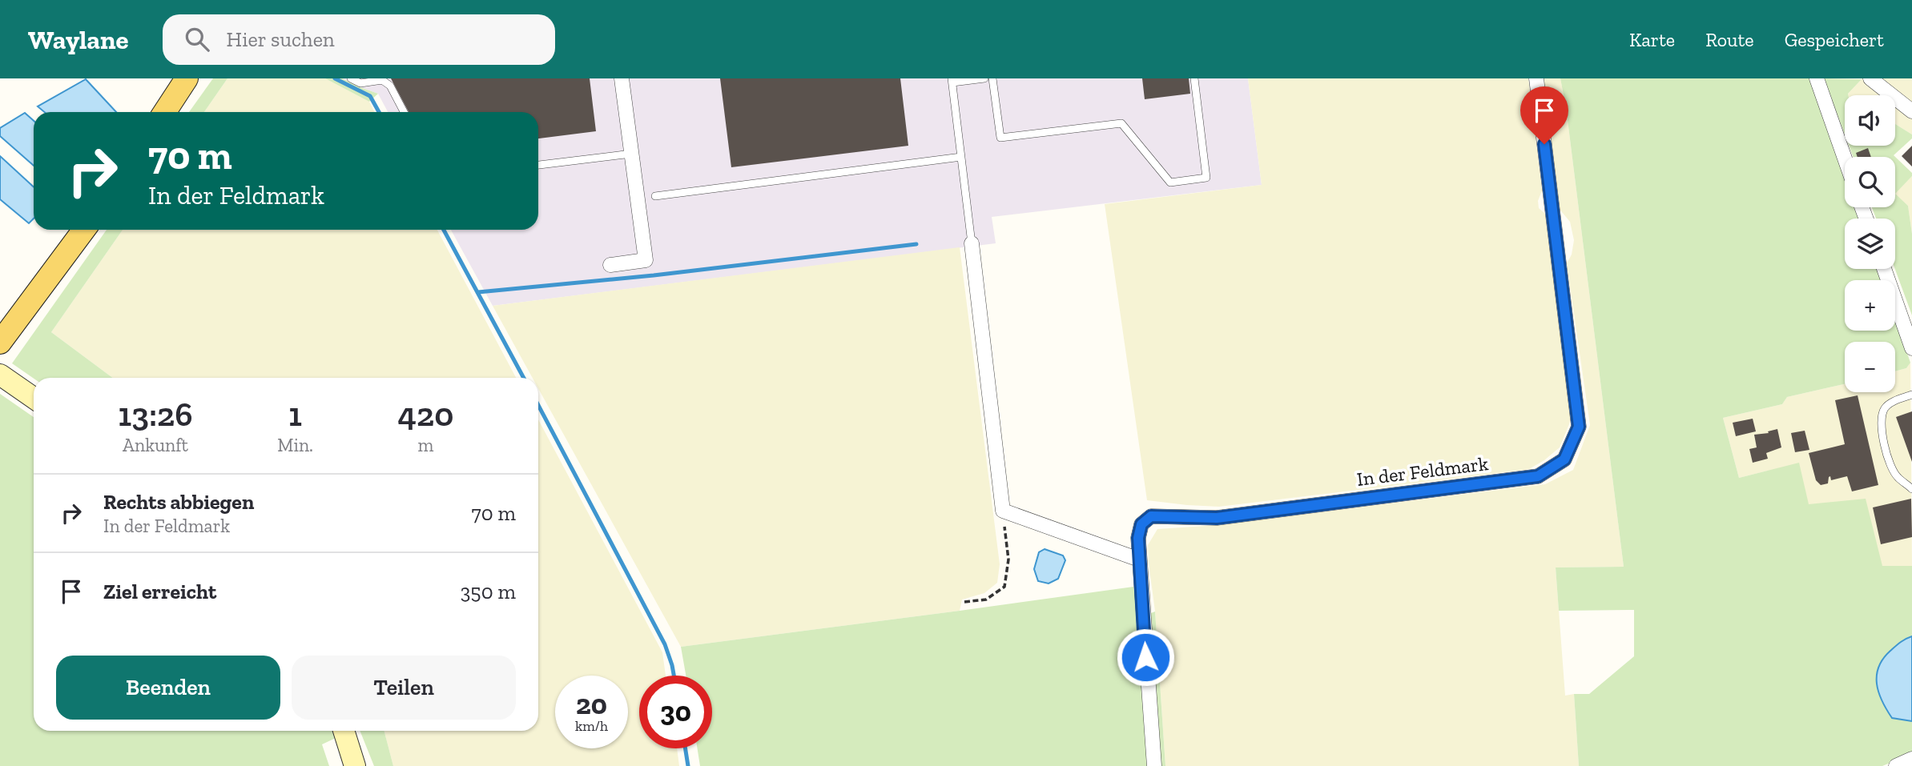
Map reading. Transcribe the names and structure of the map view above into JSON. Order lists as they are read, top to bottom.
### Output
{
  "streets": {
    "street": ["In der Feldmark"]
  },
  "page": {
    "header": "Waylane",
    "search": "Hier suchen",
    "nav": ["Karte", "Route", "Gespeichert"],
    "map_buttons": ["+", "−"],
    "turn": ["70 m", "In der Feldmark"],
    "eta": [
      "13:26",
      "Ankunft",
      "1",
      "Min.",
      "420",
      "m"
    ],
    "list": [
      {
        "name": "Rechts abbiegen",
        "note": "In der Feldmark",
        "value": "70 m"
      },
      {
        "name": "Ziel erreicht",
        "value": "350 m"
      }
    ],
    "buttons": ["Beenden", "Teilen"],
    "speed": "20 km/h",
    "limit": "30"
  }
}
